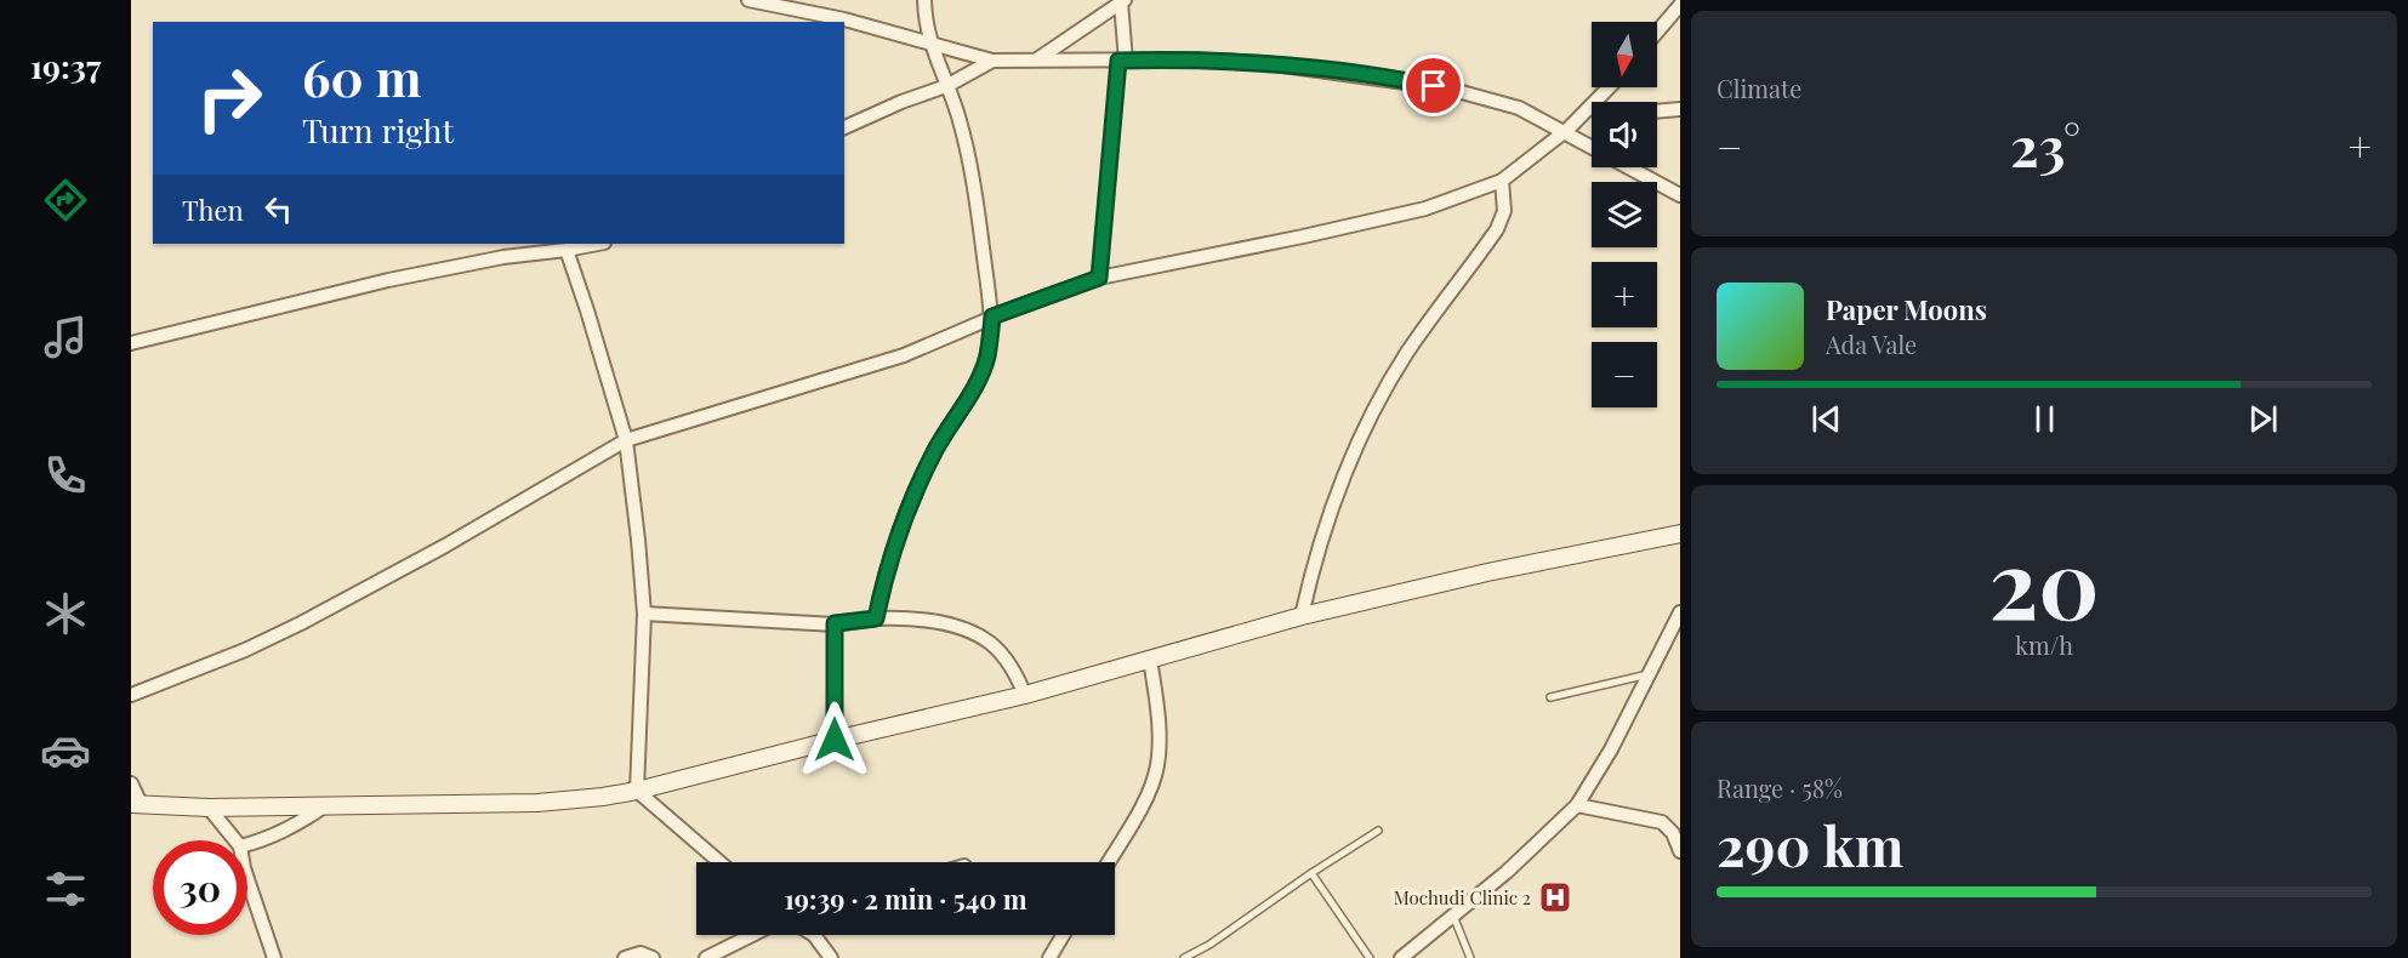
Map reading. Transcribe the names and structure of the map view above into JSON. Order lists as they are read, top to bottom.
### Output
{
  "places": {
    "hospital": ["Mochudi Clinic 2"]
  },
  "north": "bottom",
  "page": {
    "tabs": "19:37",
    "tile": [
      "Climate",
      ["20", "km/h"],
      ["Range · 58%", "290 km"]
    ],
    "map_buttons": ["+", "−"],
    "turn": ["60 m", "Turn right"],
    "heat": ["−", "23°", "+"],
    "then": "Then",
    "song": ["Paper Moons", "Ada Vale"],
    "limit": "30",
    "trip": "19:39 · 2 min · 540 m"
  }
}
